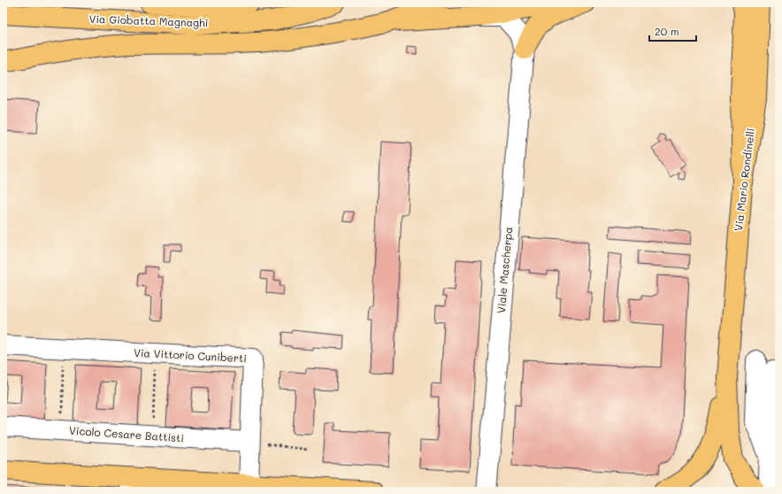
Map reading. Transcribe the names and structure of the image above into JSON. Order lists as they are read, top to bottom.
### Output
{
  "streets": {
    "main road": ["Via Giobatta Magnaghi", "Via Mario Rondinelli"],
    "street": ["Viale Mascherpa", "Via Vittorio Cuniberti", "Vicolo Cesare Battisti"]
  },
  "crossings": [
    ["Via Vittorio Cuniberti", "Vicolo Cesare Battisti"]
  ],
  "scale_bar": "20 m"
}
